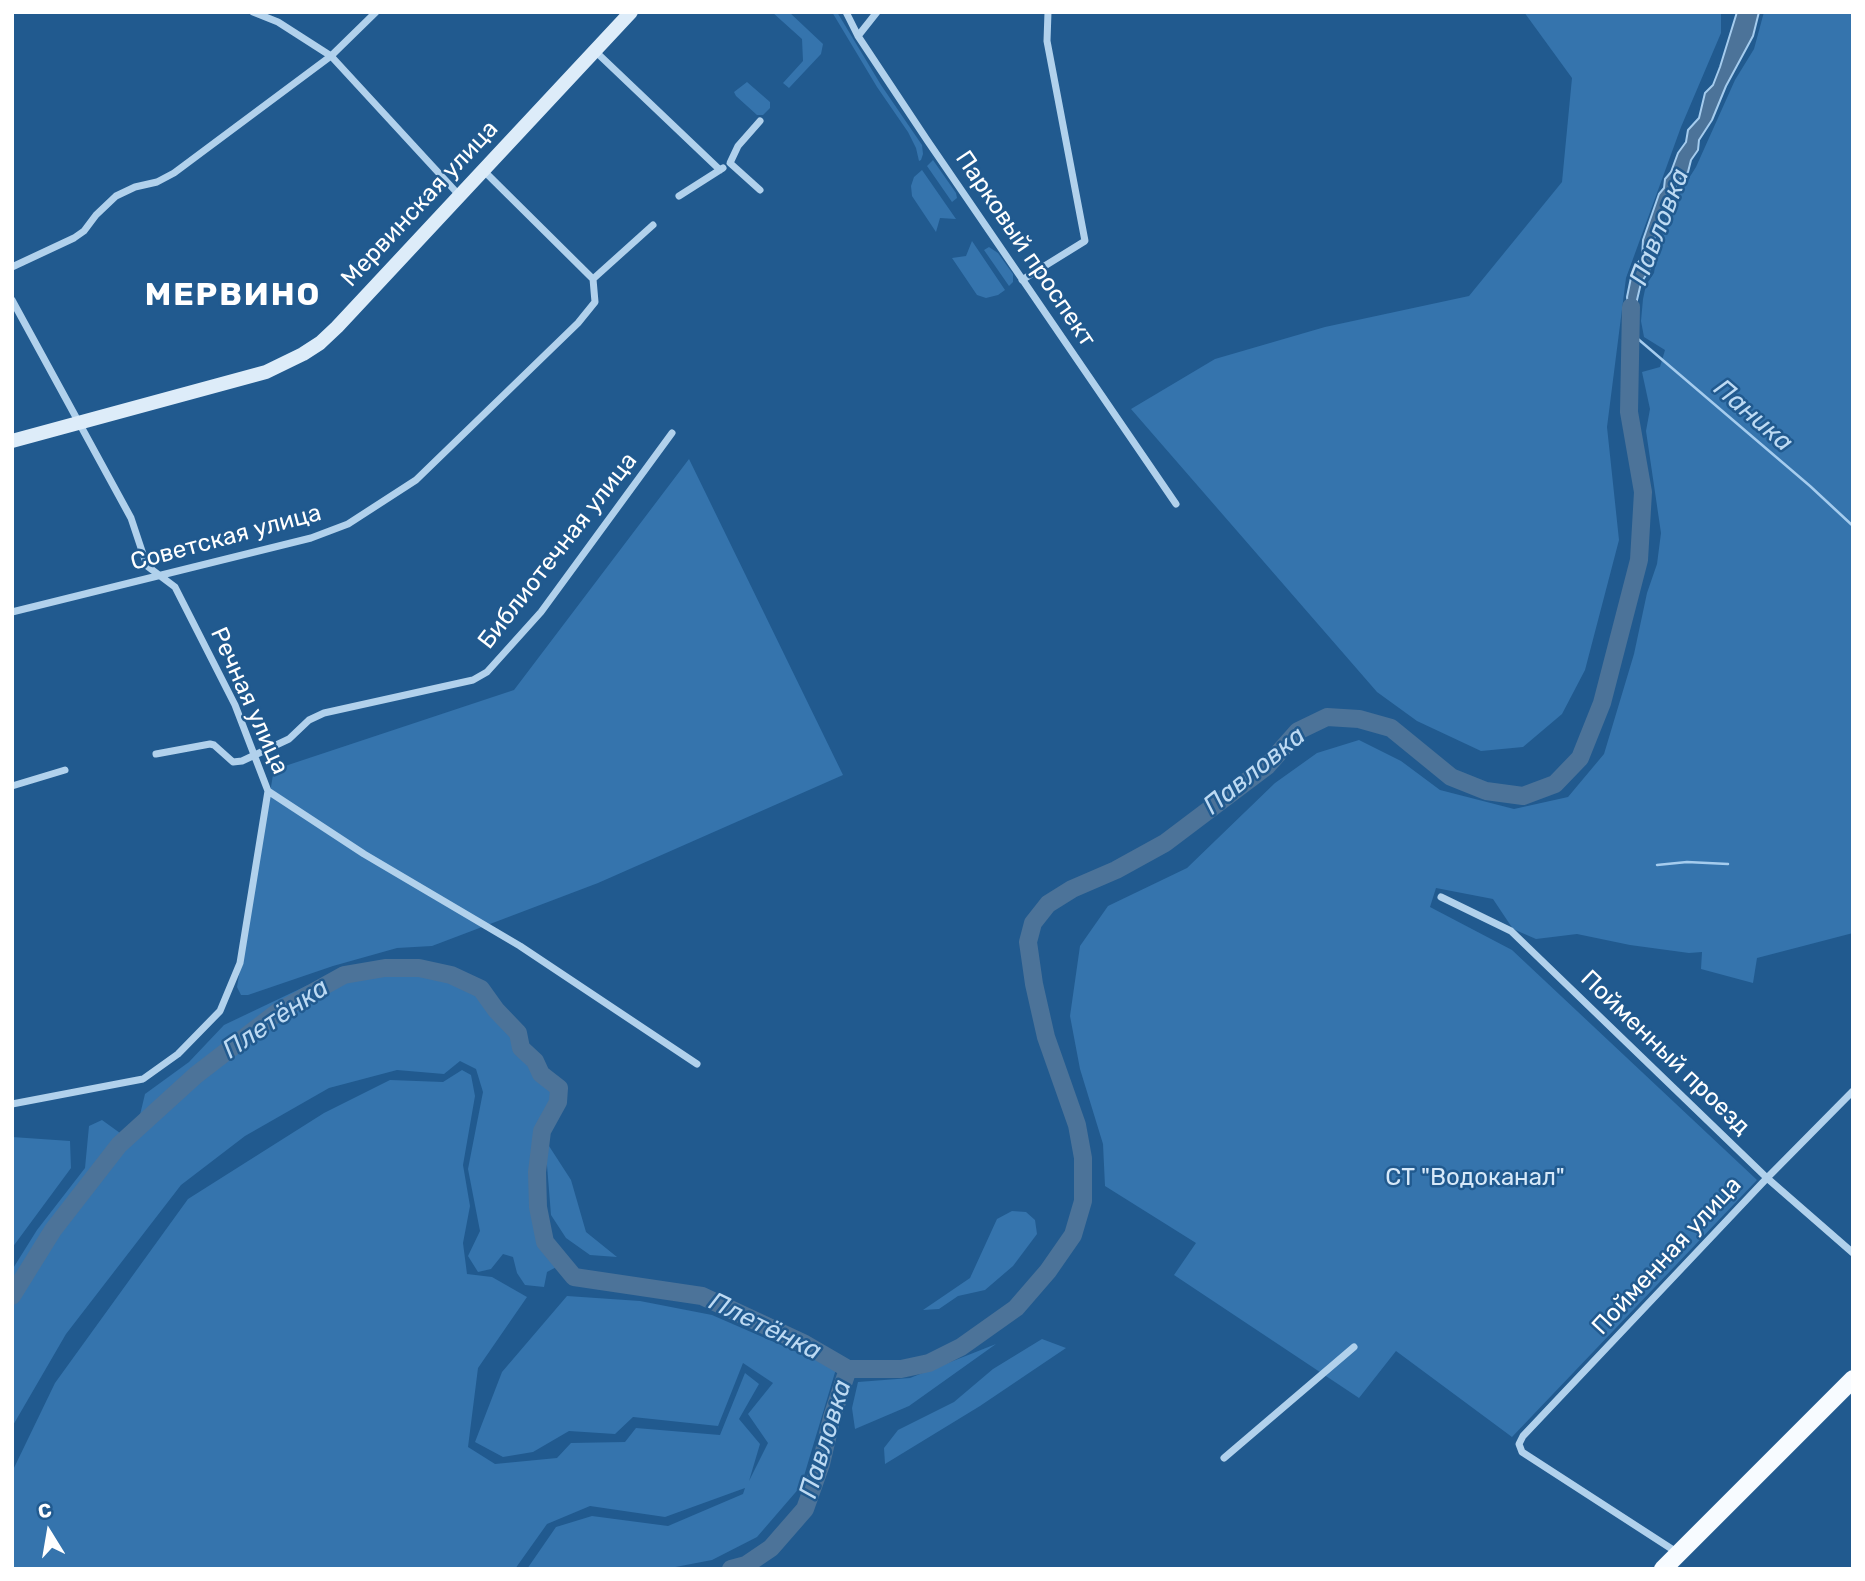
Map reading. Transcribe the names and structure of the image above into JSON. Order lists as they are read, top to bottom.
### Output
{
  "streets": {
    "street": [
      "Мервинская улица",
      "Парковый проспект",
      "Советская улица",
      "Библиотечная улица",
      "Речная улица",
      "Пойменный проезд",
      "Пойменная улица"
    ]
  },
  "crossings": [
    ["Мервинская улица", "Речная улица"],
    ["Советская улица", "Речная улица"],
    ["Библиотечная улица", "Речная улица"],
    ["Пойменный проезд", "Пойменная улица"]
  ],
  "districts": ["МЕРВИНО"],
  "water": ["Павловка", "Паника", "Плетёнка"],
  "parks": ["СТ \"Водоканал\""],
  "north": "top"
}
